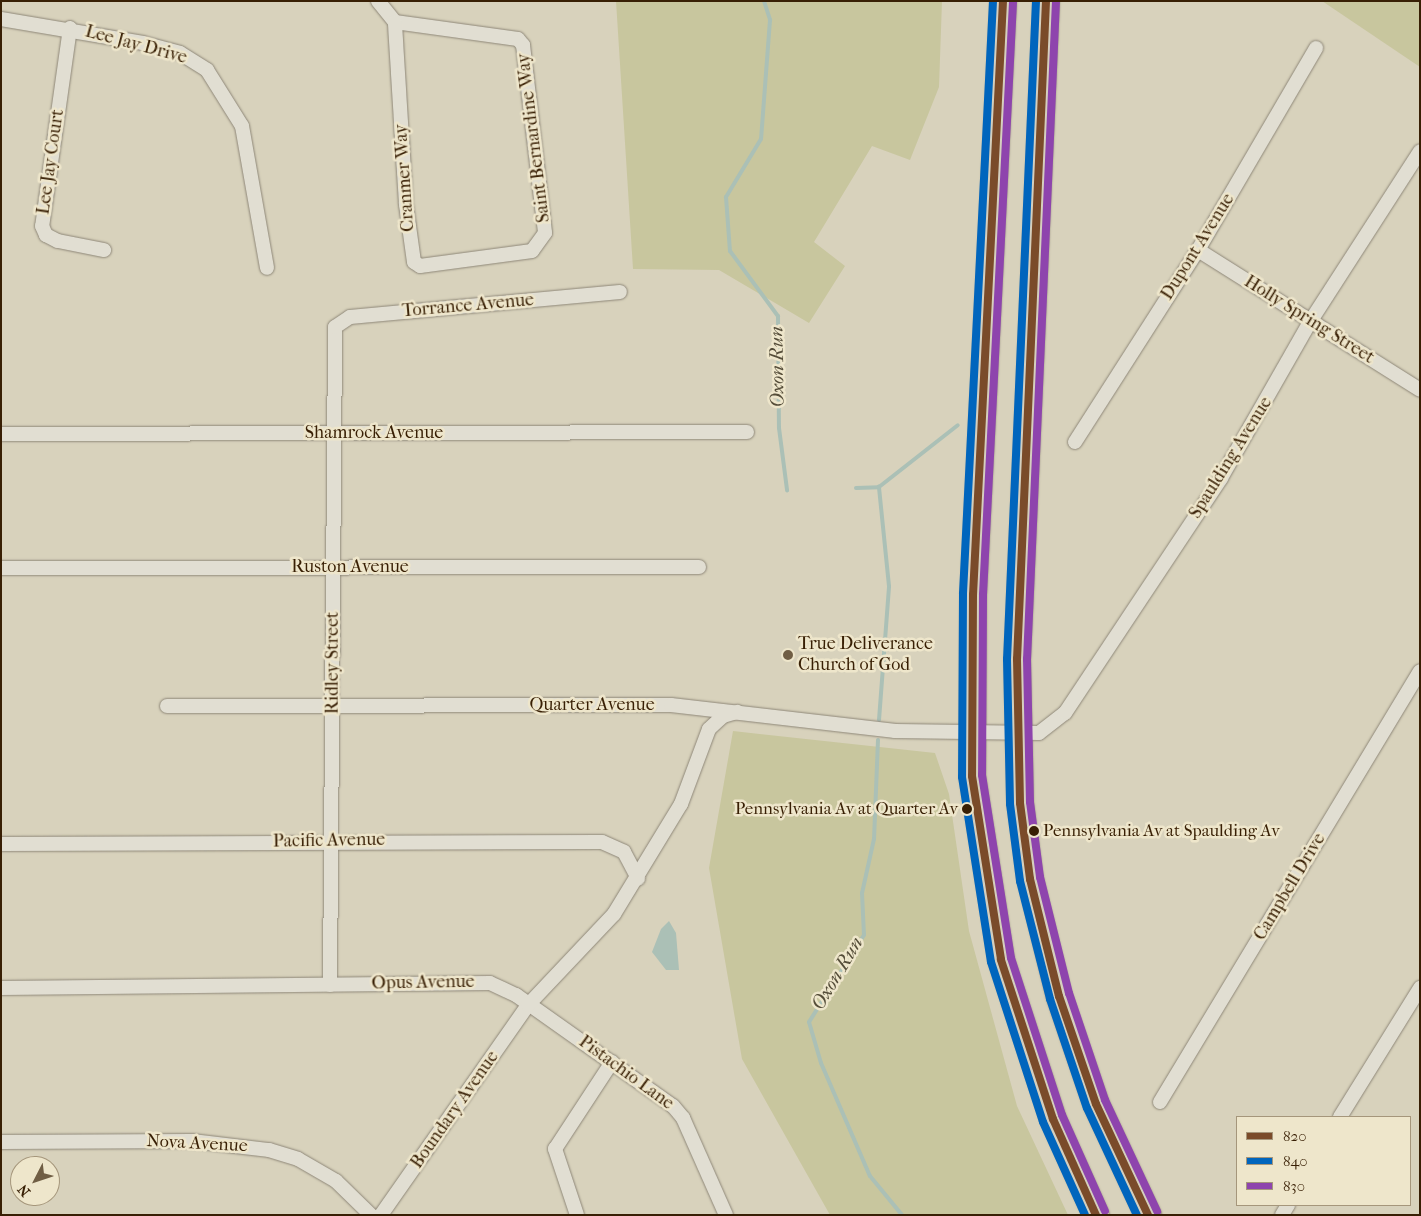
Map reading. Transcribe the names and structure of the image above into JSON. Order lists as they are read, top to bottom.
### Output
{
  "streets": {
    "street": [
      "Lee Jay Drive",
      "Saint Bernardine Way",
      "Lee Jay Court",
      "Cranmer Way",
      "Dupont Avenue",
      "Torrance Avenue",
      "Holly Spring Street",
      "Shamrock Avenue",
      "Spaulding Avenue",
      "Ruston Avenue",
      "Ridley Street",
      "Quarter Avenue",
      "Pacific Avenue",
      "Campbell Drive",
      "Opus Avenue",
      "Pistachio Lane",
      "Boundary Avenue",
      "Nova Avenue"
    ]
  },
  "crossings": [
    ["Lee Jay Drive", "Lee Jay Court"],
    ["Saint Bernardine Way", "Cranmer Way"],
    ["Dupont Avenue", "Holly Spring Street"],
    ["Torrance Avenue", "Ridley Street"],
    ["Holly Spring Street", "Spaulding Avenue"],
    ["Shamrock Avenue", "Ridley Street"],
    ["Spaulding Avenue", "Quarter Avenue"],
    ["Ruston Avenue", "Ridley Street"],
    ["Ridley Street", "Quarter Avenue"],
    ["Ridley Street", "Pacific Avenue"],
    ["Ridley Street", "Opus Avenue"],
    ["Opus Avenue", "Pistachio Lane"],
    ["Opus Avenue", "Boundary Avenue"],
    ["Pistachio Lane", "Boundary Avenue"]
  ],
  "water": ["Oxon Run"],
  "places": ["True Deliverance Church of God", "Pennsylvania Av at Quarter Av", "Pennsylvania Av at Spaulding Av"],
  "lines": ["transit line 820", "transit line 840", "transit line 830"],
  "legend": ["820", "840", "830"],
  "north": "bottom left"
}
